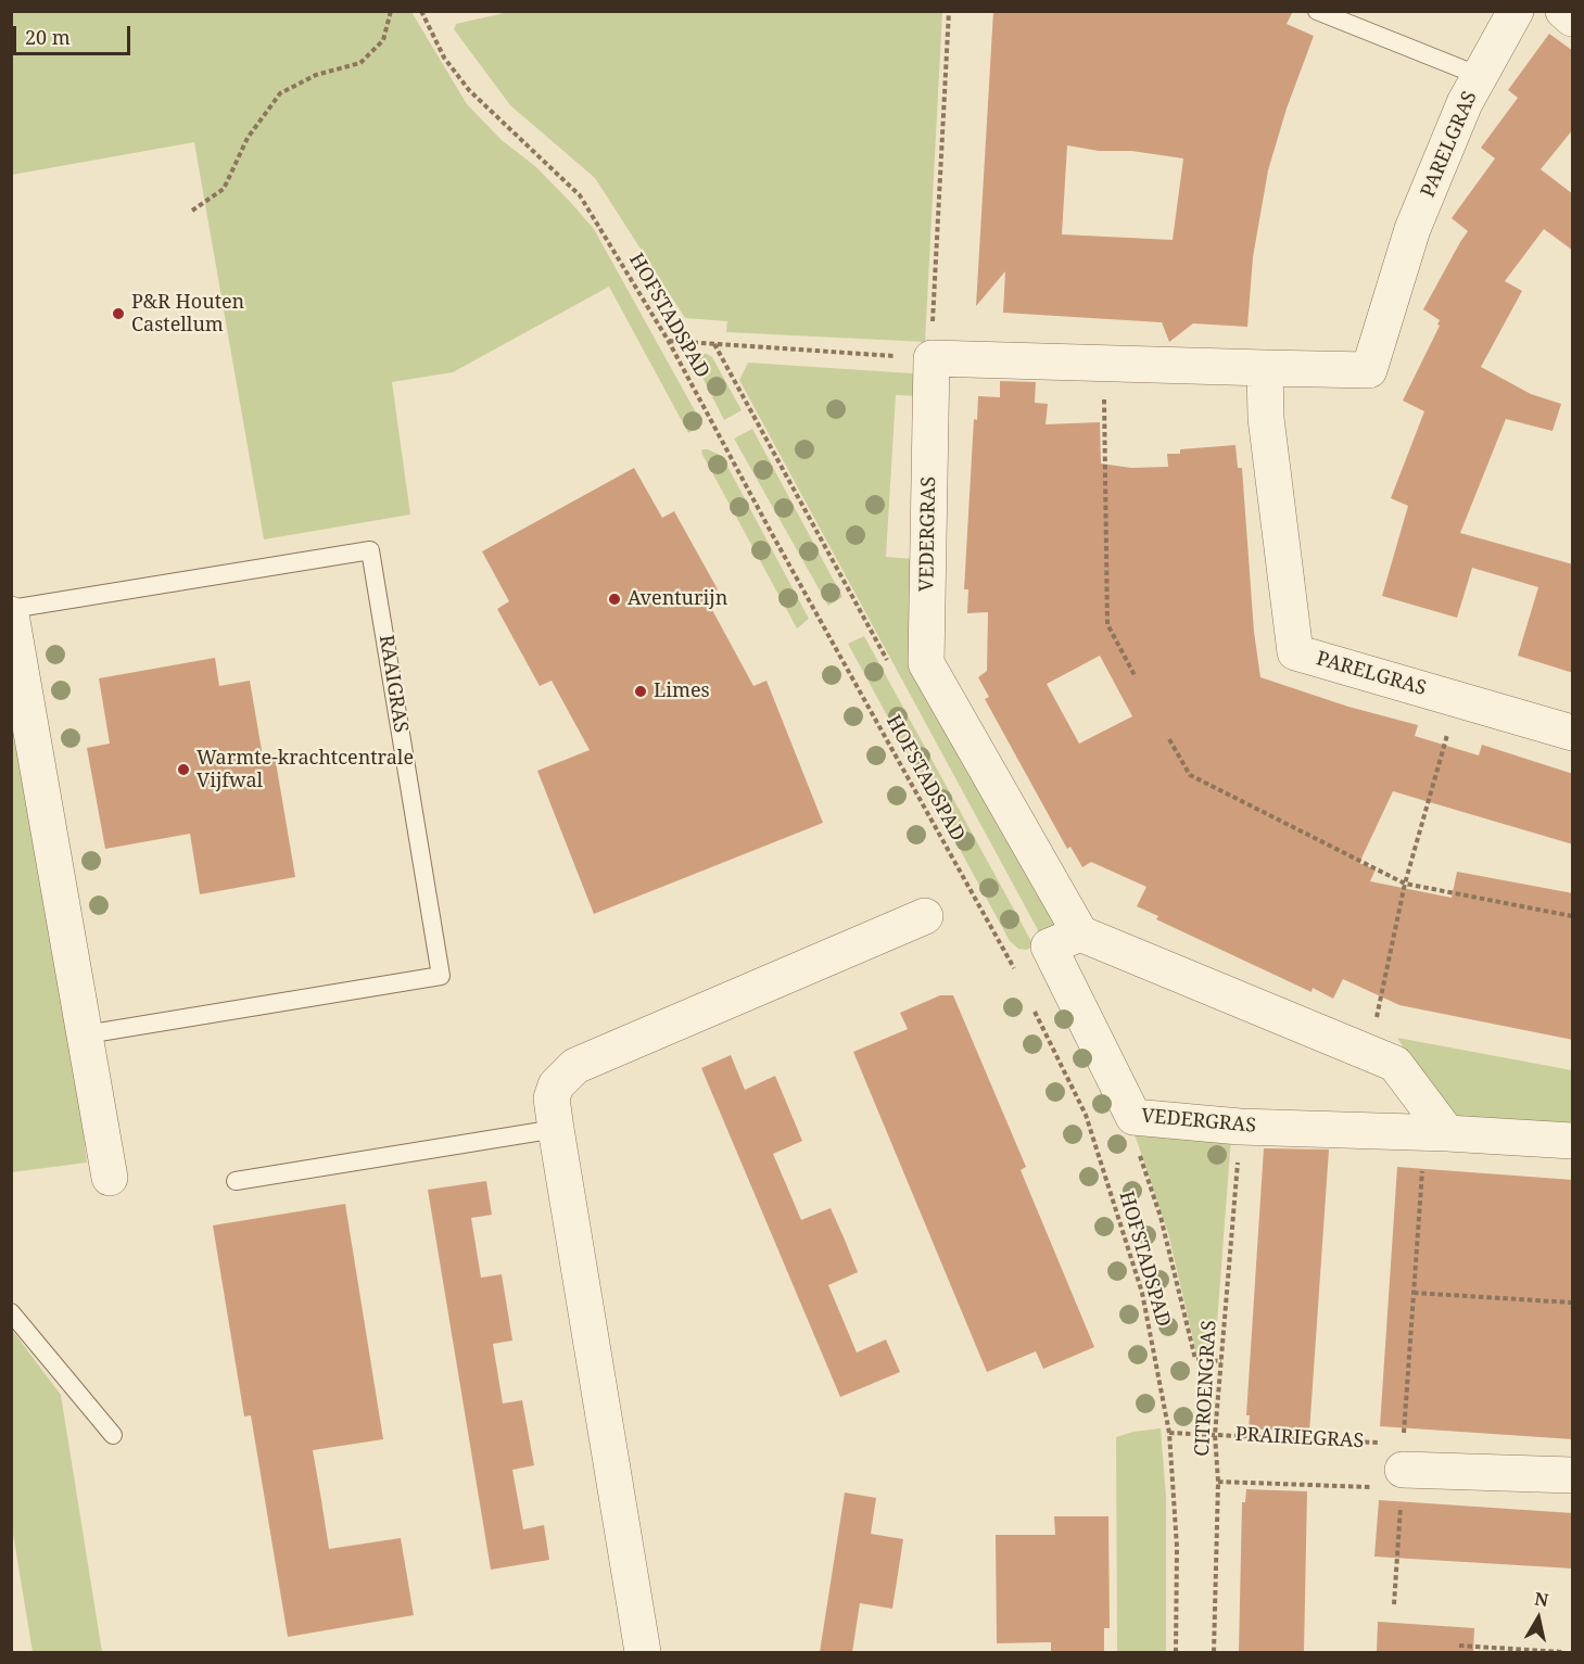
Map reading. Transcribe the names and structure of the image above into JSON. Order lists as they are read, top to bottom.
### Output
{
  "streets": {
    "street": ["PARELGRAS", "VEDERGRAS"],
    "lane": ["RAAIGRAS"],
    "path": ["HOFSTADSPAD", "CITROENGRAS", "PRAIRIEGRAS"]
  },
  "crossings": [
    ["PARELGRAS", "VEDERGRAS"],
    ["HOFSTADSPAD", "PRAIRIEGRAS"],
    ["VEDERGRAS", "CITROENGRAS"],
    ["CITROENGRAS", "PRAIRIEGRAS"]
  ],
  "places": [
    "P&R Houten Castellum",
    "Aventurijn",
    "Limes",
    "Warmte-krachtcentrale Vijfwal"
  ],
  "scale_bar": "20 m",
  "north": "top"
}
